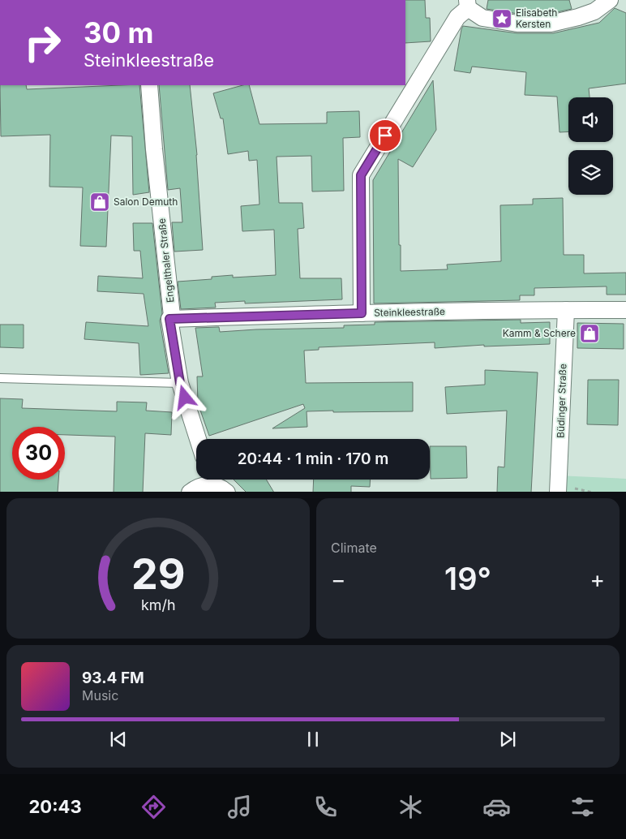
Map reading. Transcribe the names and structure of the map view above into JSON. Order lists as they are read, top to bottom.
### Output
{
  "streets": {
    "street": ["Engelthaler Straße", "Steinkleestraße", "Büdinger Straße"]
  },
  "crossings": [
    ["Engelthaler Straße", "Steinkleestraße"],
    ["Steinkleestraße", "Büdinger Straße"]
  ],
  "places": {
    "place": ["Elisabeth Kersten"],
    "shop": ["Salon Demuth", "Kamm & Schere"]
  },
  "page": {
    "turn": ["30 m", "Steinkleestraße"],
    "limit": "30",
    "trip": "20:44 · 1 min · 170 m",
    "tile": "Climate",
    "heat": ["−", "19°", "+"],
    "song": ["93.4 FM", "Music"],
    "tabs": "20:43",
    "gauge": ["29", "km/h"]
  }
}
